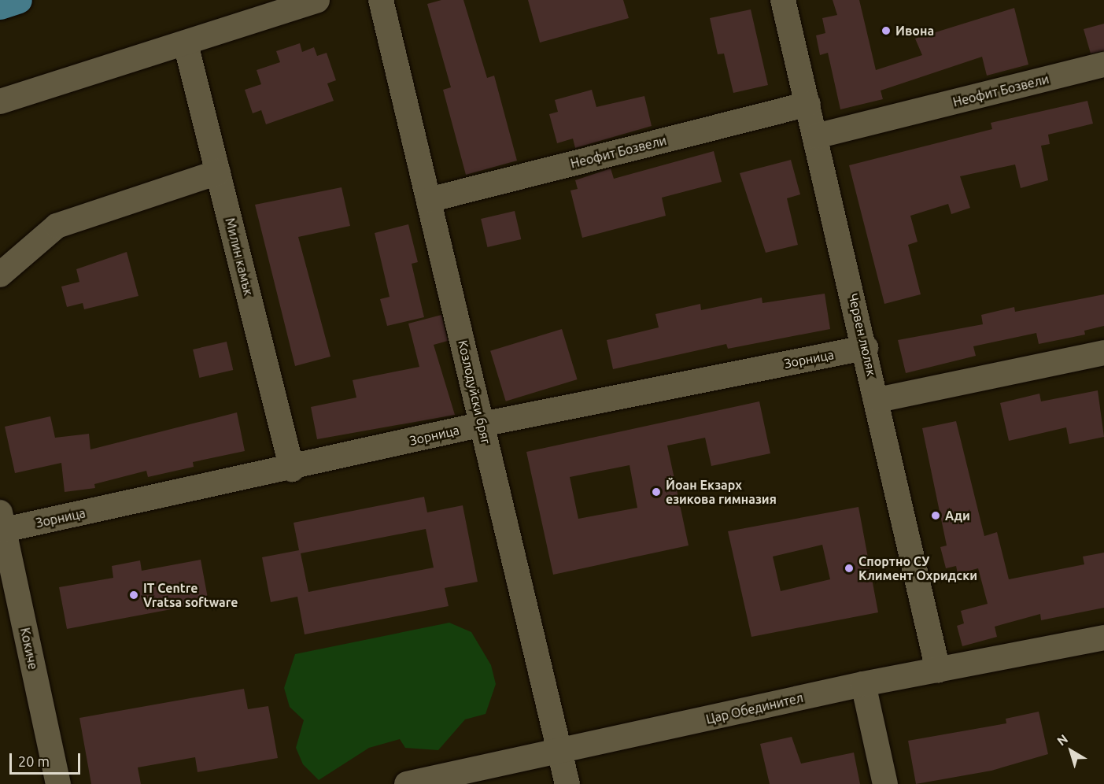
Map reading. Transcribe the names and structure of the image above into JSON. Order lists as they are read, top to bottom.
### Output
{
  "streets": {
    "street": [
      "Неофит Бозвели",
      "Милин камък",
      "Червен люляк",
      "Зорница",
      "Козлодуйски бряг",
      "Кокиче",
      "Цар Обединител"
    ]
  },
  "crossings": [
    ["Неофит Бозвели", "Червен люляк"],
    ["Неофит Бозвели", "Козлодуйски бряг"],
    ["Милин камък", "Зорница"],
    ["Червен люляк", "Зорница"],
    ["Червен люляк", "Цар Обединител"],
    ["Зорница", "Козлодуйски бряг"],
    ["Зорница", "Кокиче"],
    ["Козлодуйски бряг", "Цар Обединител"]
  ],
  "places": [
    "Ивона",
    "Йоан Екзарх езикова гимназия",
    "Ади",
    "Спортно СУ Климент Охридски",
    "IT Centre Vratsa software"
  ],
  "scale_bar": "20 m",
  "north": "top left"
}
